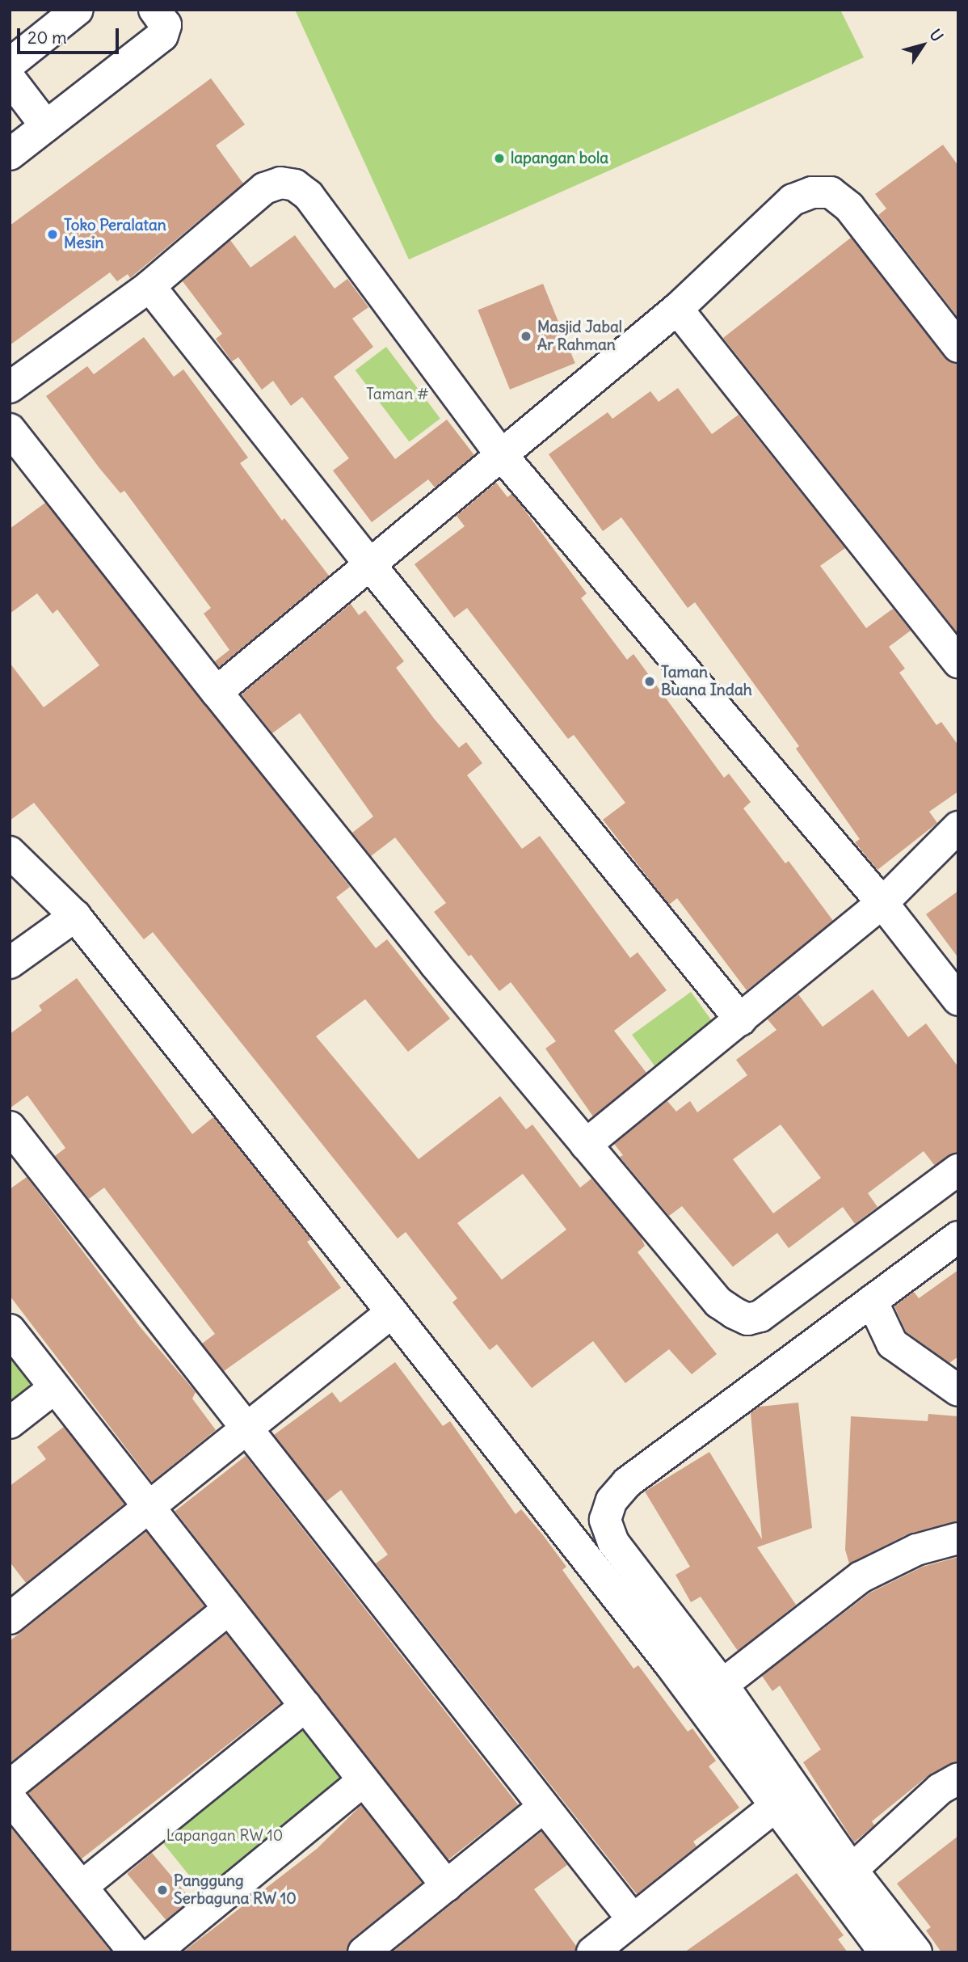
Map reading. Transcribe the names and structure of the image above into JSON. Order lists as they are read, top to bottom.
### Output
{
  "parks": ["Taman #", "Lapangan RW 10"],
  "places": [
    "lapangan bola",
    "Toko Peralatan Mesin",
    "Masjid Jabal Ar Rahman",
    "Taman Buana Indah",
    "Panggung Serbaguna RW 10"
  ],
  "scale_bar": "20 m",
  "north": "top right"
}
